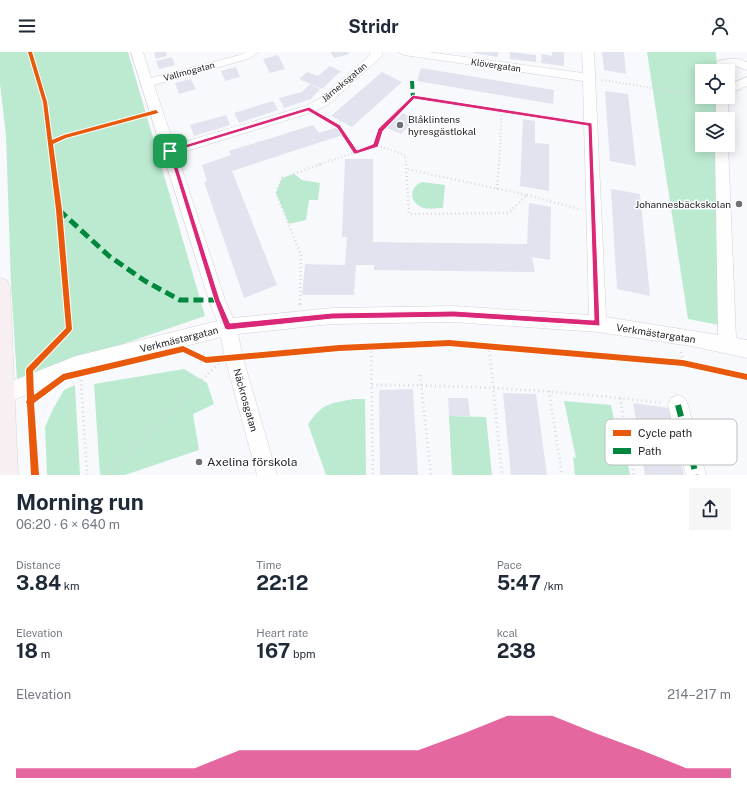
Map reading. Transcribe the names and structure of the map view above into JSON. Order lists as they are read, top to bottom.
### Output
{
  "streets": {
    "street": [
      "Klövergatan",
      "Vallmogatan",
      "Järneksgatan",
      "Verkmästargatan",
      "Näckrosgatan"
    ]
  },
  "crossings": [
    ["Vallmogatan", "Näckrosgatan"],
    ["Järneksgatan", "Näckrosgatan"],
    ["Verkmästargatan", "Näckrosgatan"]
  ],
  "places": ["Blåklintens hyresgästlokal", "Johannesbäckskolan", "Axelina förskola"],
  "legend": ["Cycle path", "Path"],
  "page": {
    "header": "Stridr",
    "heading": ["Morning run", "06:20 · 6 × 640 m"],
    "stats": [
      ["Distance", "3.84 km"],
      ["Time", "22:12"],
      ["Pace", "5:47 /km"],
      ["Elevation", "18 m"],
      ["Heart rate", "167 bpm"],
      ["kcal", "238"]
    ],
    "chart": ["Elevation", "214–217 m"]
  }
}
